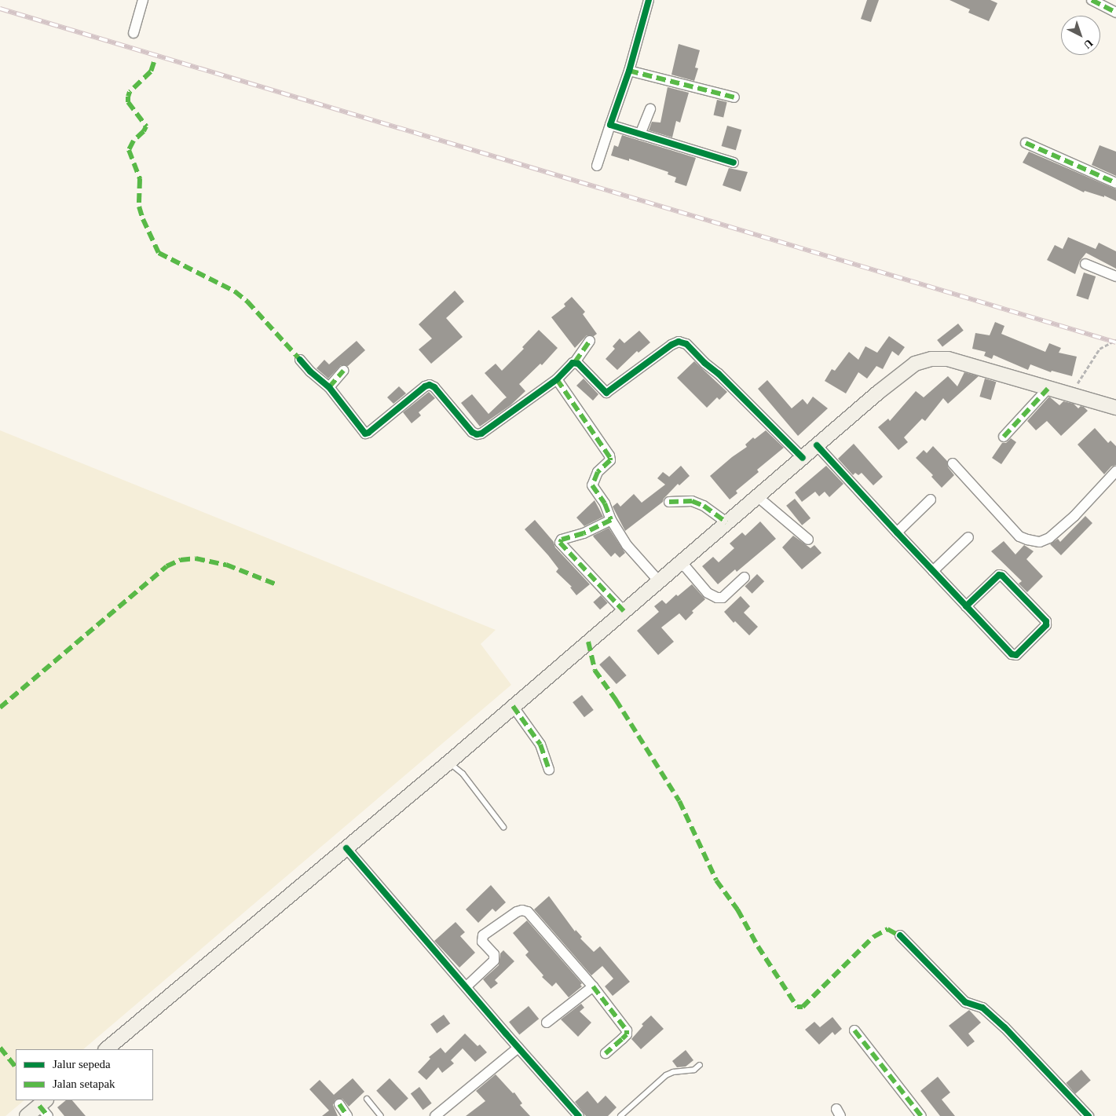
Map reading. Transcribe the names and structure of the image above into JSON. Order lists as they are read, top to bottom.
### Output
{
  "legend": ["Jalur sepeda", "Jalan setapak"],
  "north": "bottom right"
}
